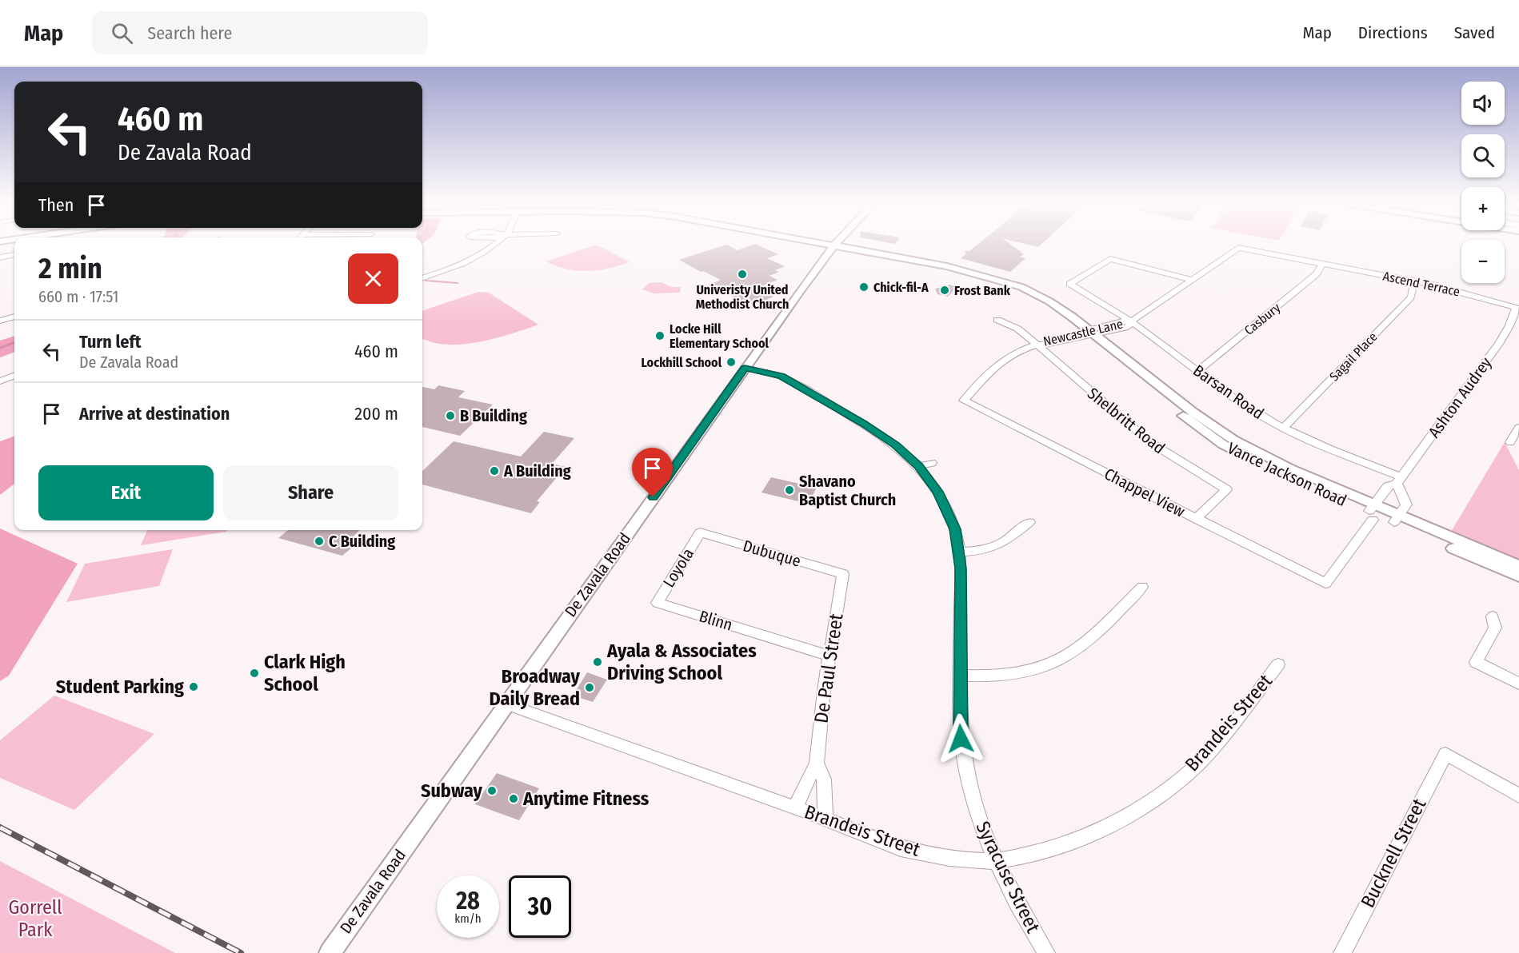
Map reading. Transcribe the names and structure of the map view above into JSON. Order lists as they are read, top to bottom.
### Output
{
  "streets": {
    "main road": ["Vance Jackson Road", "De Zavala Road"],
    "street": [
      "Ascend Terrace",
      "Casbury",
      "Newcastle Lane",
      "Sagail Place",
      "Barsan Road",
      "Ashton Audrey",
      "Shelbritt Road",
      "Chappel View",
      "Dubuque",
      "Loyola",
      "Blinn",
      "De Paul Street",
      "Brandeis Street",
      "Bucknell Street",
      "Syracuse Street"
    ]
  },
  "crossings": [
    ["Ascend Terrace", "Casbury"],
    ["Ascend Terrace", "Newcastle Lane"],
    ["Ascend Terrace", "Sagail Place"],
    ["Ascend Terrace", "Ashton Audrey"],
    ["Casbury", "Barsan Road"],
    ["Newcastle Lane", "Barsan Road"],
    ["Newcastle Lane", "Shelbritt Road"],
    ["Newcastle Lane", "Vance Jackson Road"],
    ["Newcastle Lane", "Chappel View"],
    ["Sagail Place", "Barsan Road"],
    ["Barsan Road", "Ashton Audrey"],
    ["Ashton Audrey", "Vance Jackson Road"],
    ["Ashton Audrey", "Chappel View"],
    ["Shelbritt Road", "Chappel View"],
    ["Vance Jackson Road", "De Zavala Road"],
    ["Dubuque", "Loyola"],
    ["Dubuque", "De Paul Street"],
    ["Loyola", "Blinn"],
    ["De Zavala Road", "Brandeis Street"],
    ["De Zavala Road", "Syracuse Street"],
    ["Blinn", "De Paul Street"],
    ["De Paul Street", "Brandeis Street"],
    ["Brandeis Street", "Syracuse Street"]
  ],
  "parks": ["Gorrell Park"],
  "places": [
    "Univeristy United Methodist Church",
    "Chick-fil-A",
    "Frost Bank",
    "Locke Hill Elementary School",
    "Lockhill School",
    "B Building",
    "A Building",
    "Shavano Baptist Church",
    "C Building",
    "Ayala & Associates Driving School",
    "Clark High School",
    "Student Parking",
    "Broadway Daily Bread",
    "Subway",
    "Anytime Fitness"
  ],
  "page": {
    "header": "Map",
    "search": "Search here",
    "nav": ["Map", "Directions", "Saved"],
    "map_buttons": ["+", "−"],
    "turn": ["460 m", "De Zavala Road"],
    "then": "Then",
    "heading": ["2 min", "660 m · 17:51"],
    "list": [
      {
        "name": "Turn left",
        "note": "De Zavala Road",
        "value": "460 m"
      },
      {
        "name": "Arrive at destination",
        "value": "200 m"
      }
    ],
    "buttons": ["Exit", "Share"],
    "speed": "28 km/h",
    "limit": "30"
  }
}
